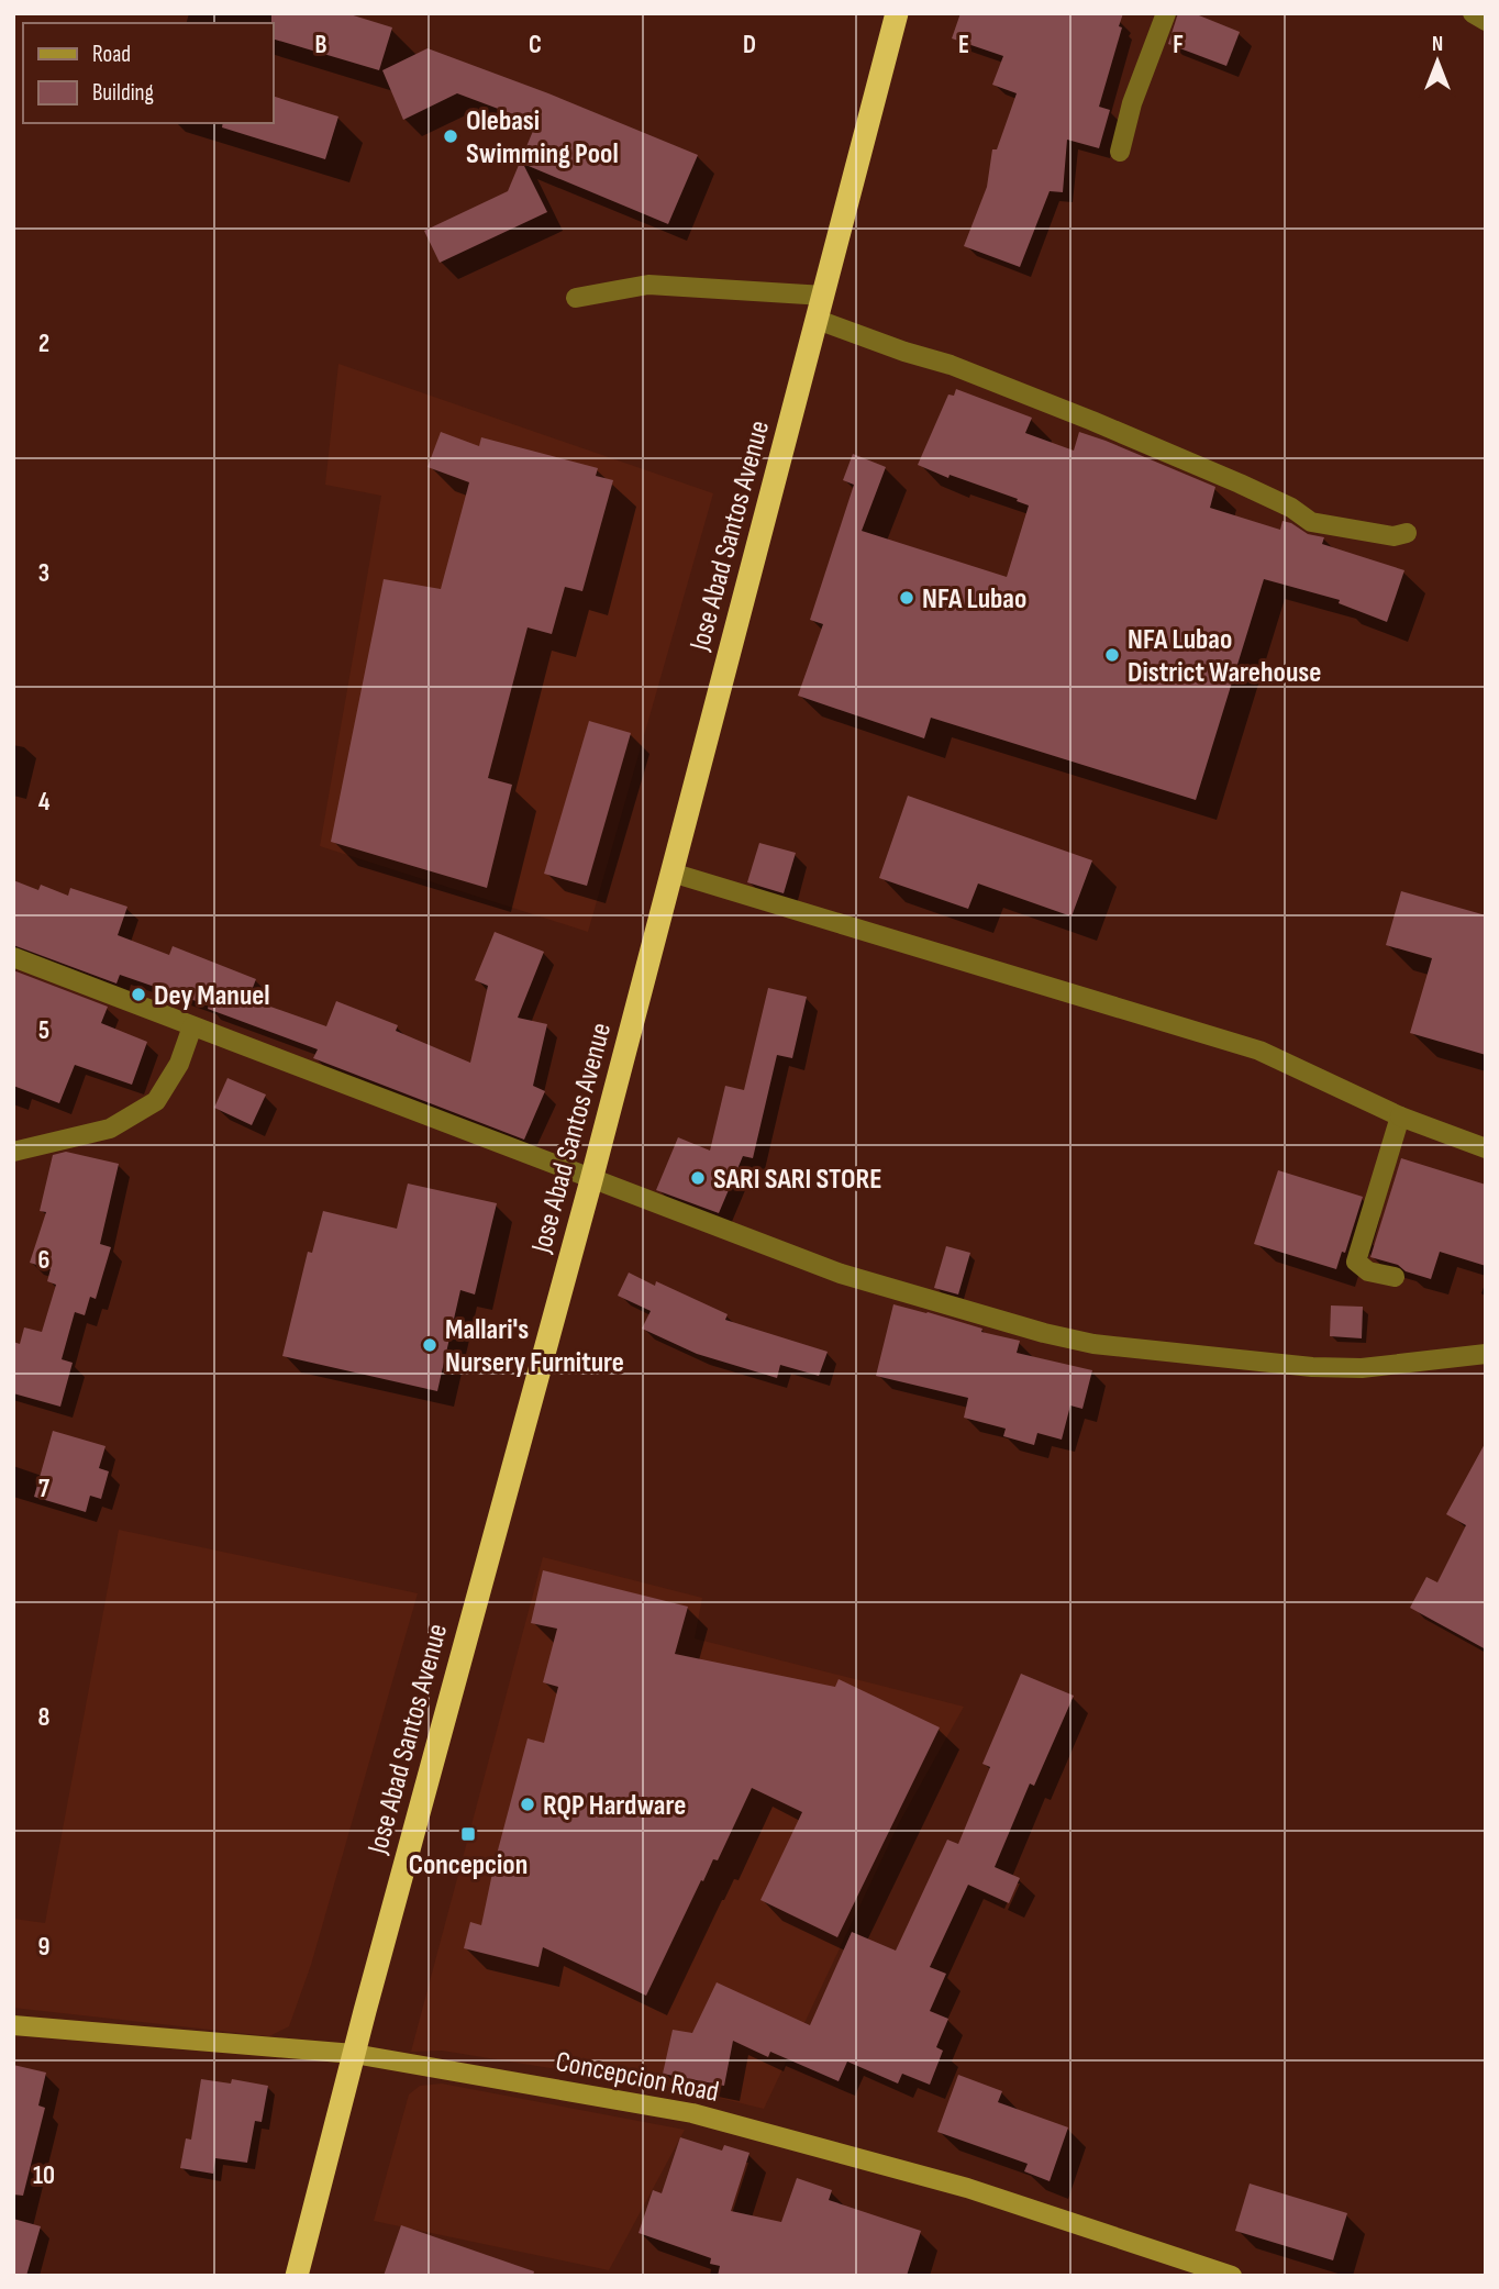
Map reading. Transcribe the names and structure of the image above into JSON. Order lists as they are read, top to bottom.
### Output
{
  "streets": {
    "highway": ["Jose Abad Santos Avenue"],
    "street": ["Concepcion Road"]
  },
  "crossings": [
    ["Jose Abad Santos Avenue", "Concepcion Road"]
  ],
  "places": {
    "other": [
      "Olebasi Swimming Pool",
      "NFA Lubao",
      "NFA Lubao District Warehouse",
      "Dey Manuel",
      "SARI SARI STORE",
      "Mallari's Nursery Furniture",
      "RQP Hardware"
    ],
    "transit": ["Concepcion"]
  },
  "legend": ["Road", "Building"],
  "north": "top",
  "grid": {
    "columns": [
      "B",
      "C",
      "D",
      "E",
      "F"
    ],
    "rows": [
      "2",
      "3",
      "4",
      "5",
      "6",
      "7",
      "8",
      "9",
      "10"
    ]
  }
}
